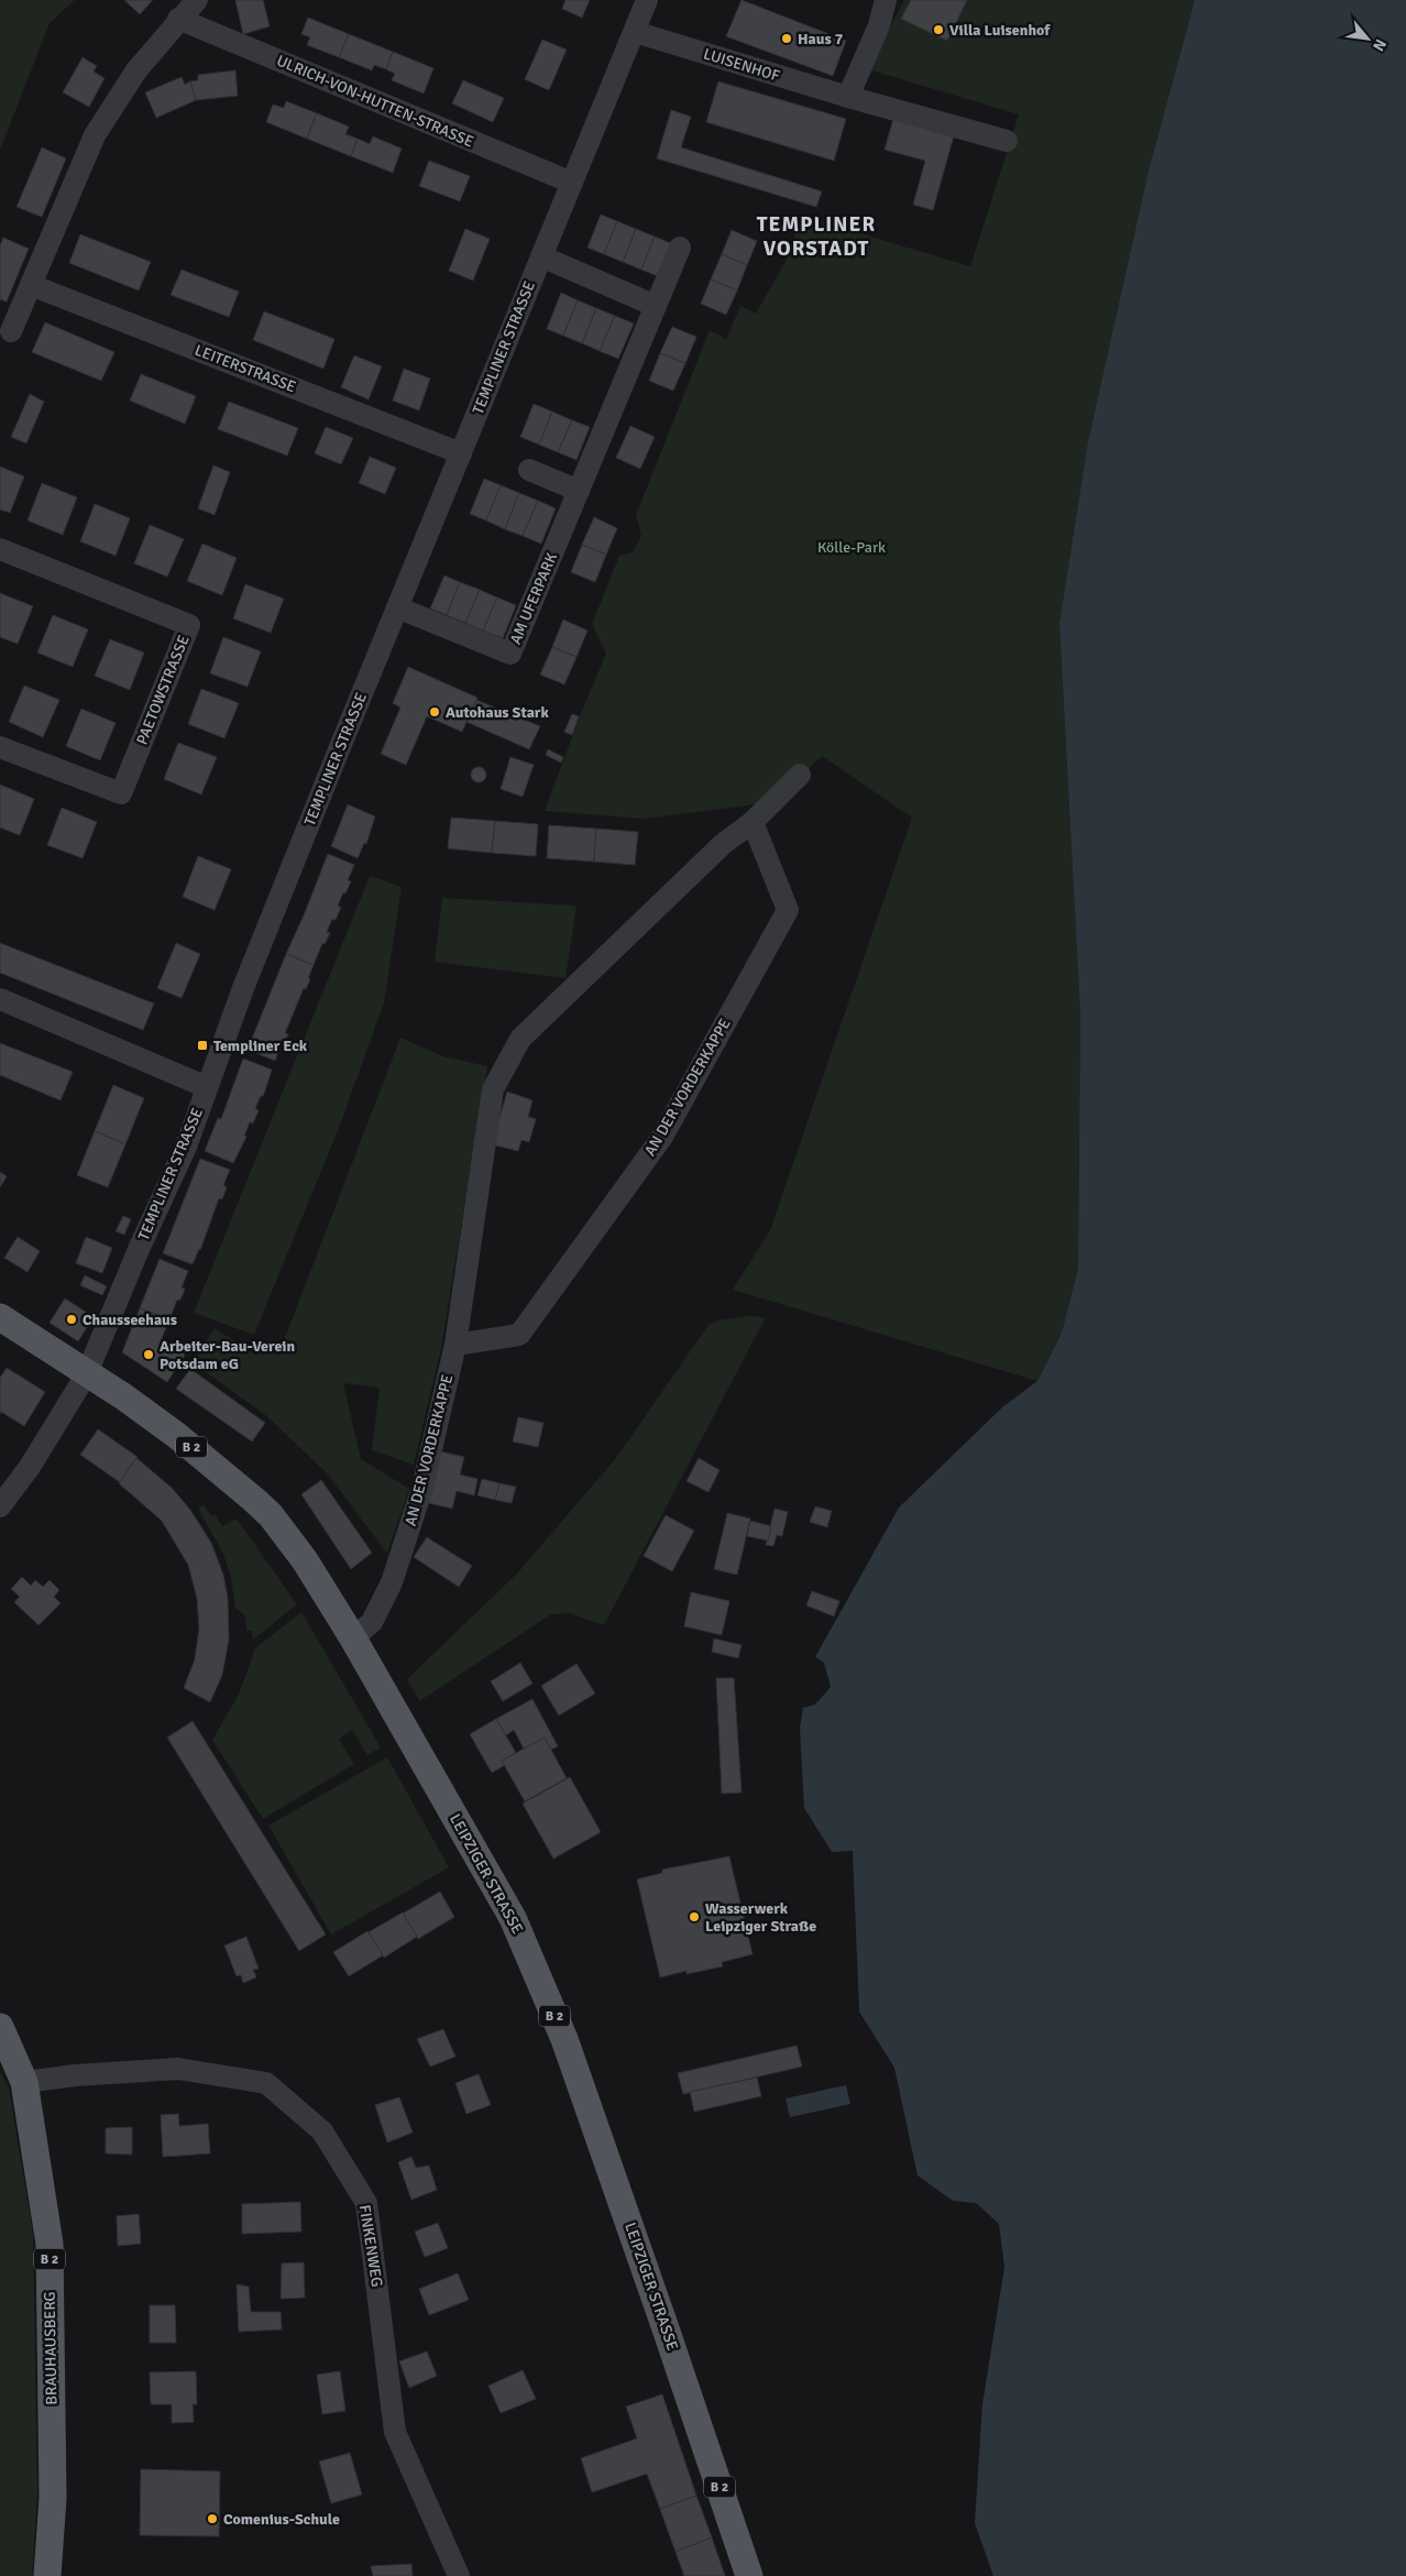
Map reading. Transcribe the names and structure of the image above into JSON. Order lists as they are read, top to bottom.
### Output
{
  "streets": {
    "main road": ["B 2", "LEIPZIGER STRASSE", "BRAUHAUSBERG"],
    "street": [
      "LUISENHOF",
      "ULRICH-VON-HUTTEN-STRASSE",
      "TEMPLINER STRASSE",
      "LEITERSTRASSE",
      "AM UFERPARK",
      "PAETOWSTRASSE",
      "AN DER VORDERKAPPE",
      "FINKENWEG"
    ]
  },
  "crossings": [
    ["LUISENHOF", "TEMPLINER STRASSE"],
    ["ULRICH-VON-HUTTEN-STRASSE", "TEMPLINER STRASSE"],
    ["TEMPLINER STRASSE", "LEITERSTRASSE"],
    ["TEMPLINER STRASSE", "AM UFERPARK"],
    ["TEMPLINER STRASSE", "B 2"],
    ["TEMPLINER STRASSE", "LEIPZIGER STRASSE"],
    ["AN DER VORDERKAPPE", "LEIPZIGER STRASSE"],
    ["B 2", "LEIPZIGER STRASSE"],
    ["FINKENWEG", "BRAUHAUSBERG"]
  ],
  "districts": ["TEMPLINER VORSTADT"],
  "parks": ["Kölle-Park"],
  "places": {
    "other": [
      "Villa Luisenhof",
      "Haus 7",
      "Autohaus Stark",
      "Chausseehaus",
      "Arbeiter-Bau-Verein Potsdam eG",
      "Wasserwerk Leipziger Straße",
      "Comenius-Schule"
    ],
    "transit": ["Templiner Eck"]
  },
  "north": "bottom right"
}
